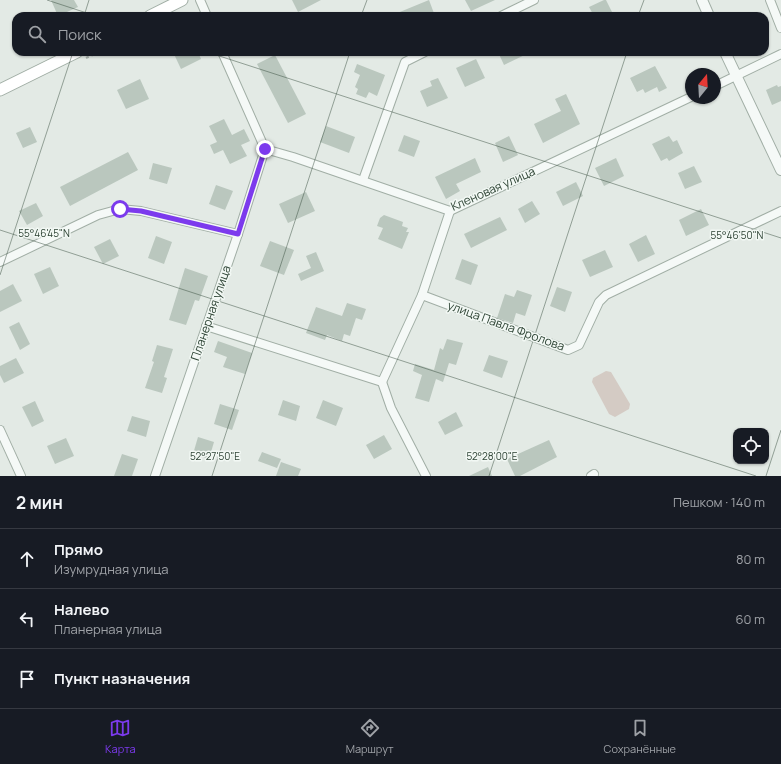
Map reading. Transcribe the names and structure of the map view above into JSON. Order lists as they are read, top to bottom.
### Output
{
  "streets": {
    "street": ["Кленовая улица", "Планерная улица", "улица Павла Фролова"]
  },
  "crossings": [
    ["Кленовая улица", "Планерная улица"]
  ],
  "north": "top",
  "page": {
    "search": "Поиск",
    "heading": ["2 мин", "Пешком · 140 m"],
    "list": [
      ["Прямо", "Изумрудная улица", "80 m"],
      ["Налево", "Планерная улица", "60 m"],
      "Пункт назначения"
    ],
    "nav": ["Карта", "Маршрут", "Сохранённые"]
  },
  "coordinates": [
    "55°46'45\"N",
    "55°46'50\"N",
    "52°27'50\"E",
    "52°28'00\"E"
  ]
}
